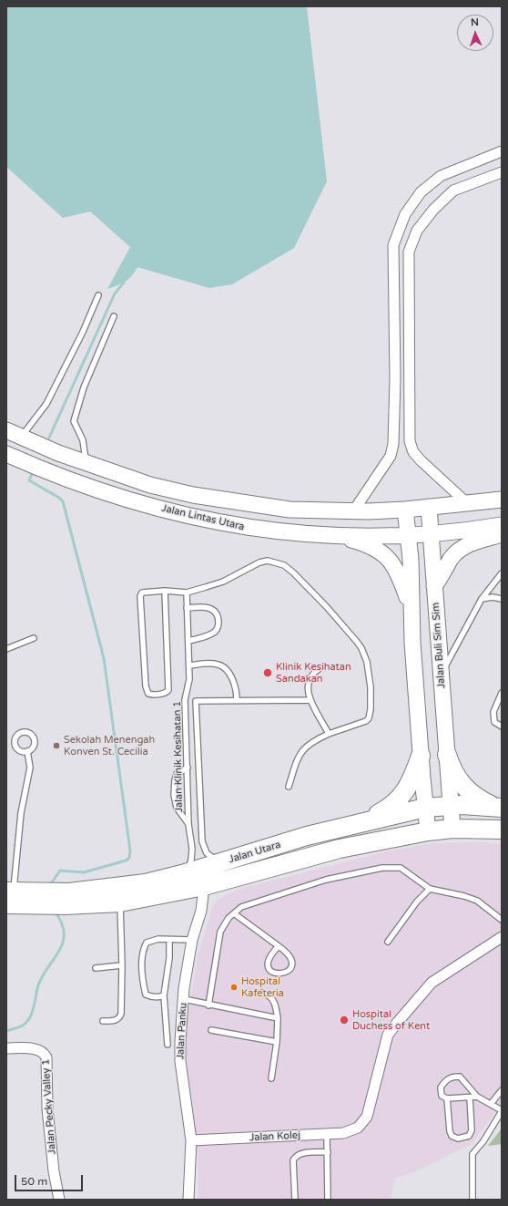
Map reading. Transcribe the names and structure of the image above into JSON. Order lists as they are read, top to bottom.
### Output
{
  "streets": {
    "highway": ["Jalan Utara"],
    "main road": ["Jalan Lintas Utara", "Jalan Buli Sim Sim"],
    "street": ["Jalan Panku", "Jalan Pecky Valley 1", "Jalan Kolej"],
    "lane": ["Jalan Klinik Kesihatan 1"]
  },
  "crossings": [
    ["Jalan Lintas Utara", "Jalan Buli Sim Sim"],
    ["Jalan Buli Sim Sim", "Jalan Utara"],
    ["Jalan Klinik Kesihatan 1", "Jalan Utara"],
    ["Jalan Utara", "Jalan Panku"],
    ["Jalan Panku", "Jalan Kolej"]
  ],
  "places": [
    "Klinik Kesihatan Sandakan",
    "Sekolah Menengah Konven St. Cecilia",
    "Hospital Kafeteria",
    "Hospital Duchess of Kent"
  ],
  "scale_bar": "50 m",
  "north": "top"
}
